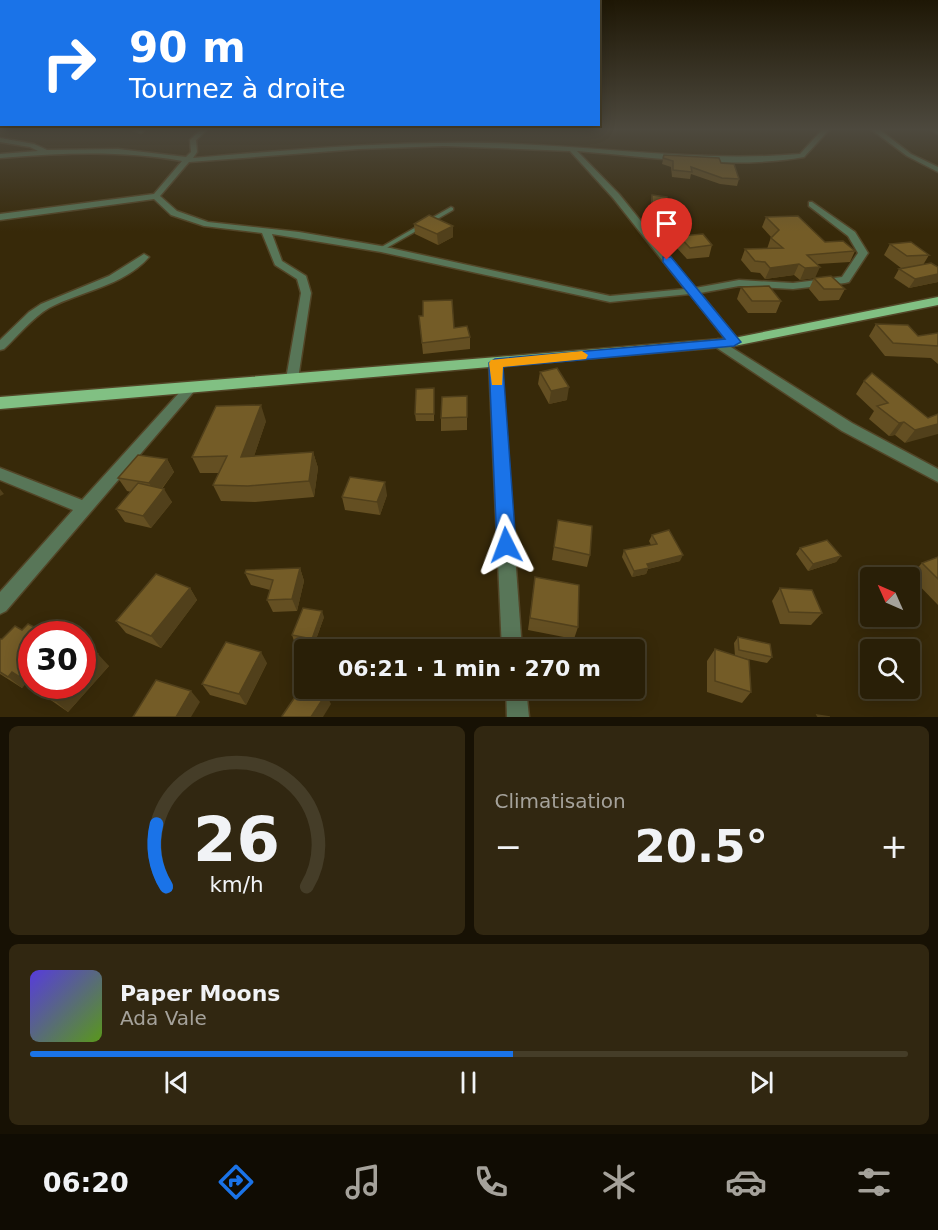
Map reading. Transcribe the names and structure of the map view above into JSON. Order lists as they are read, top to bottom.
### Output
{
  "north": "top left",
  "page": {
    "turn": ["90 m", "Tournez à droite"],
    "limit": "30",
    "trip": "06:21 · 1 min · 270 m",
    "tile": "Climatisation",
    "heat": ["−", "20.5°", "+"],
    "song": ["Paper Moons", "Ada Vale"],
    "tabs": "06:20",
    "gauge": ["26", "km/h"]
  }
}
